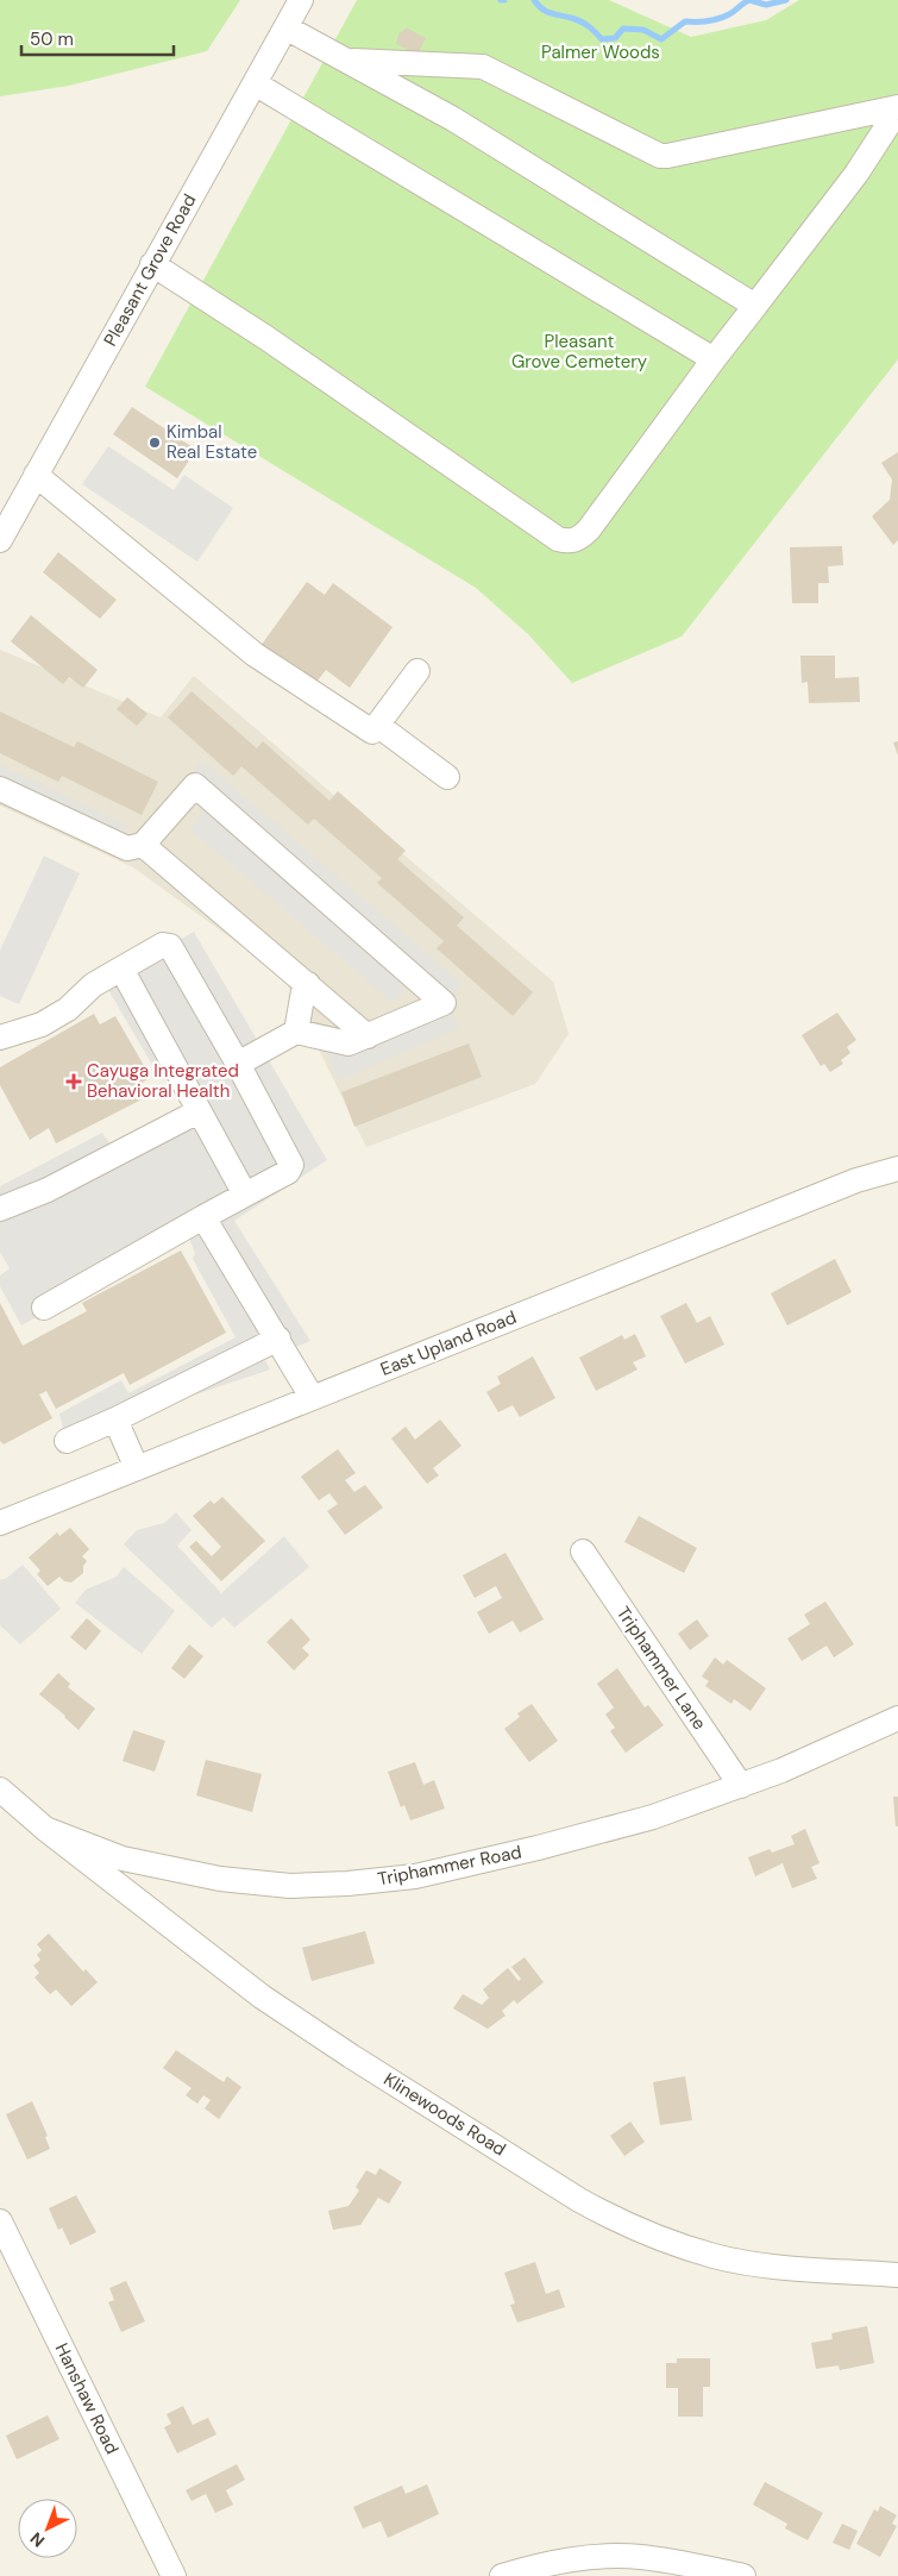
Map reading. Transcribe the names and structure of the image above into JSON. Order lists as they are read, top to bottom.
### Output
{
  "streets": {
    "street": [
      "Pleasant Grove Road",
      "East Upland Road",
      "Triphammer Lane",
      "Triphammer Road",
      "Klinewoods Road",
      "Hanshaw Road"
    ]
  },
  "crossings": [
    ["Triphammer Lane", "Triphammer Road"],
    ["Triphammer Road", "Klinewoods Road"]
  ],
  "parks": ["Palmer Woods", "Pleasant Grove Cemetery"],
  "places": {
    "other": ["Kimbal Real Estate"],
    "health": ["Cayuga Integrated Behavioral Health"]
  },
  "scale_bar": "50 m",
  "north": "bottom left"
}
